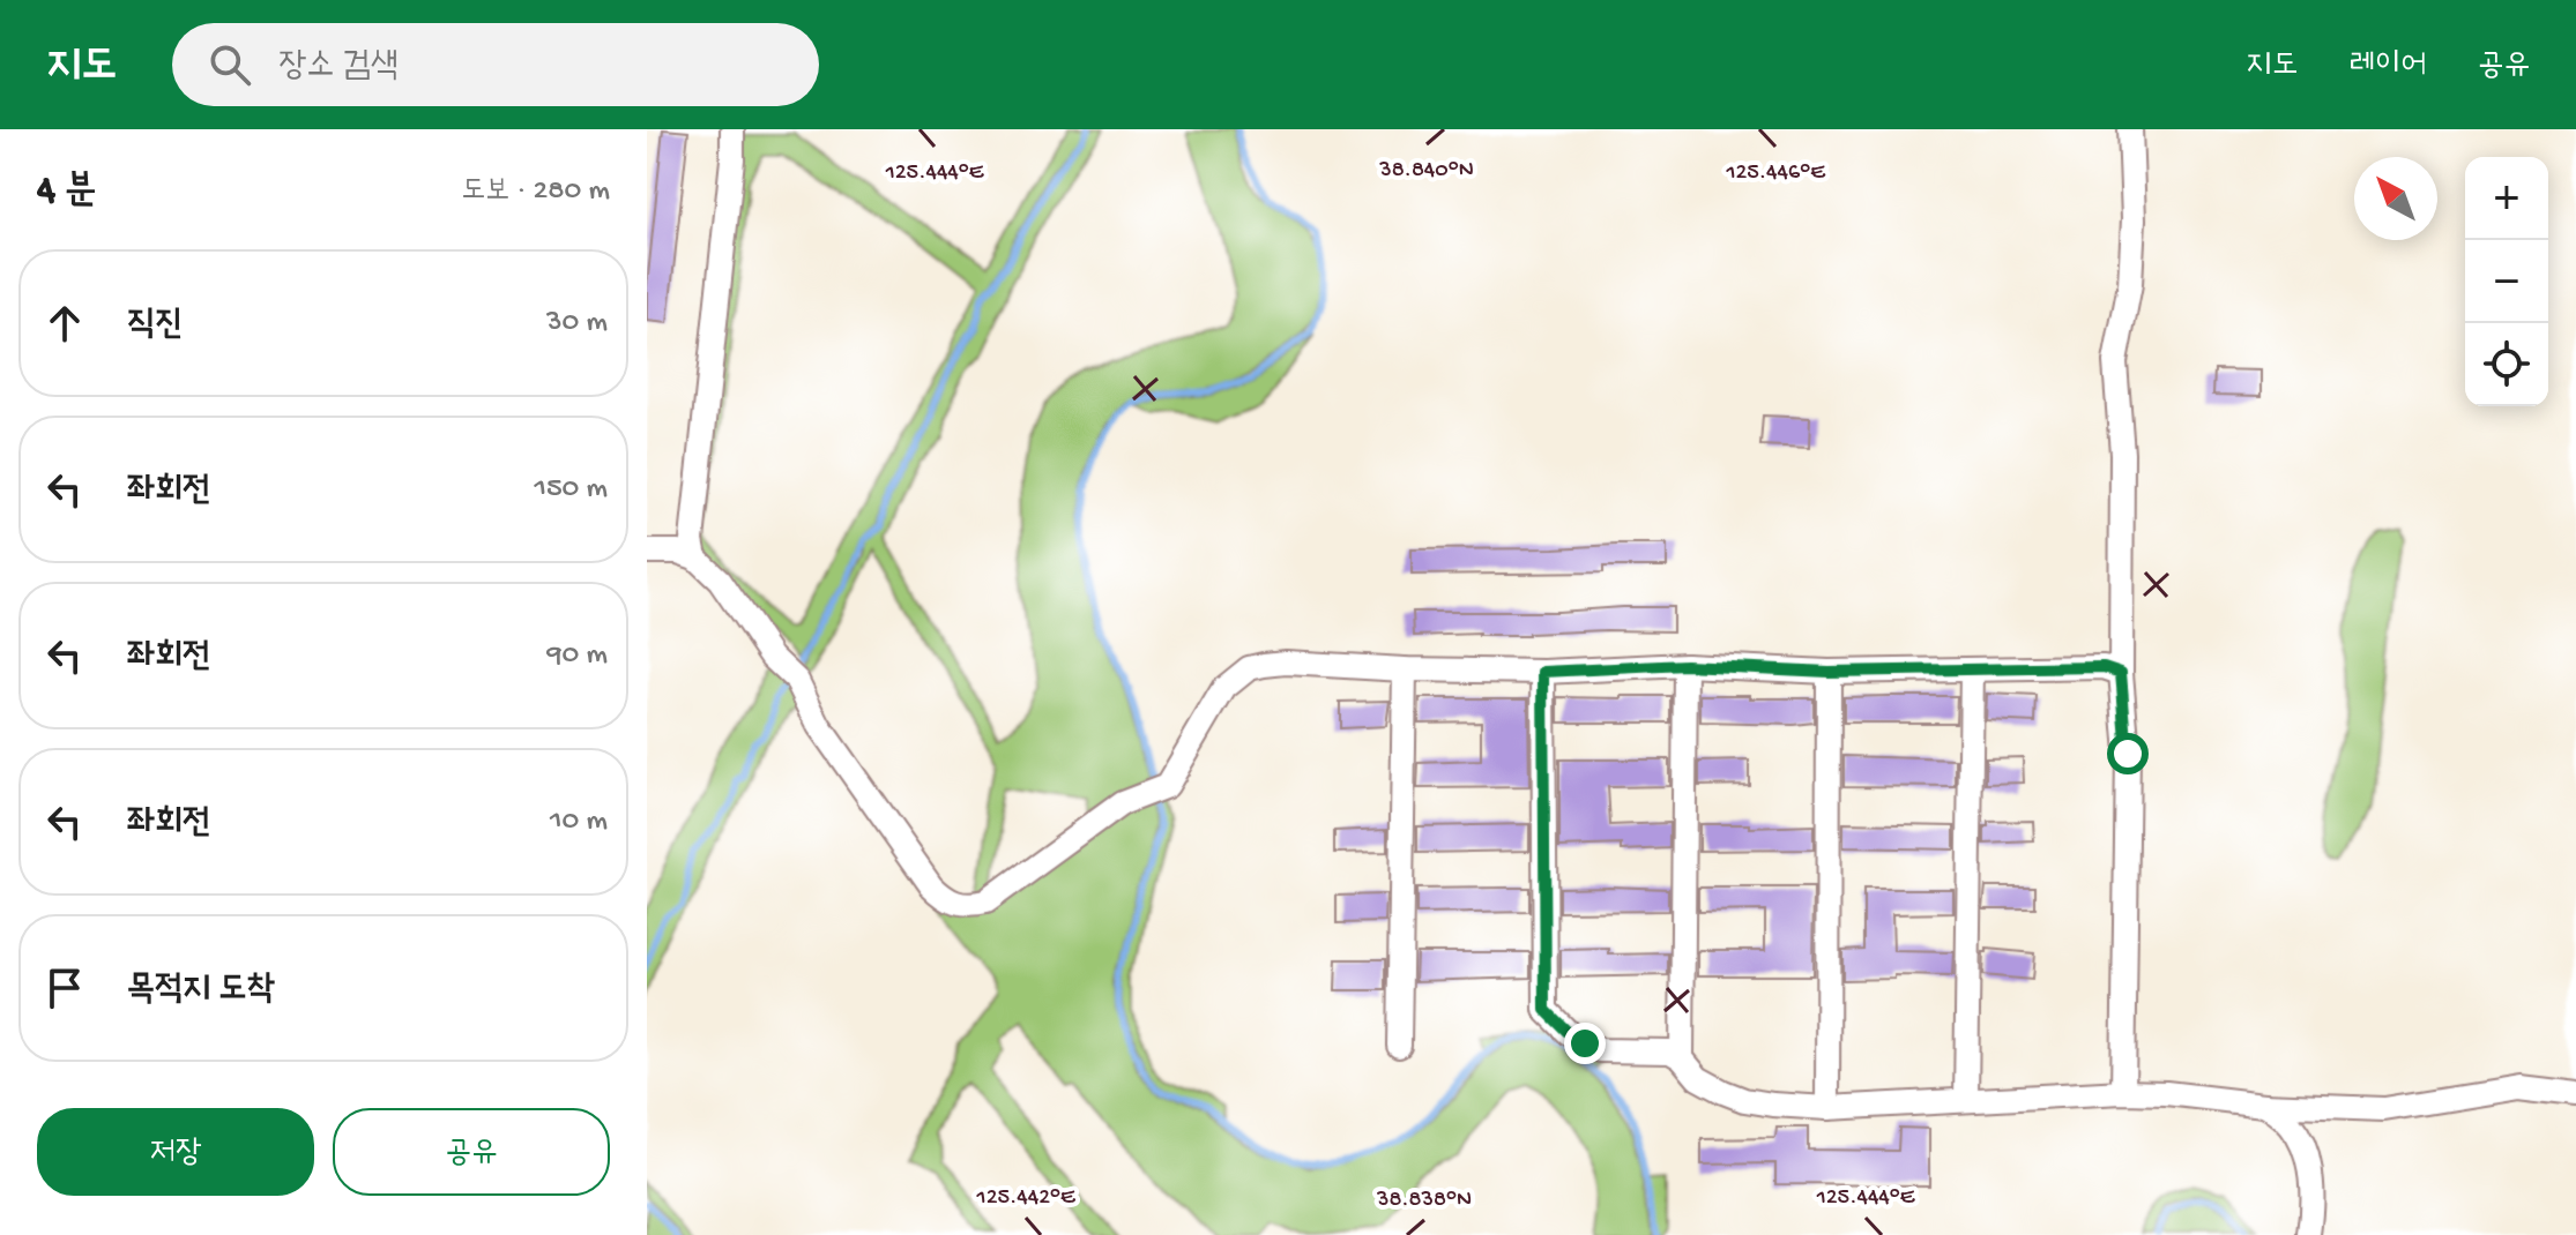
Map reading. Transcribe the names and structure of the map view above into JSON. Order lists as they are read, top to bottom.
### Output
{
  "north": "top left",
  "page": {
    "header": "지도",
    "search": "장소 검색",
    "nav": ["지도", "레이어", "공유"],
    "heading": ["4 분", "도보 · 280 m"],
    "map_buttons": ["+", "−"],
    "list": [
      ["직진", "30 m"],
      ["좌회전", "150 m"],
      ["좌회전", "90 m"],
      ["좌회전", "10 m"],
      "목적지 도착"
    ],
    "buttons": ["저장", "공유"]
  },
  "coordinates": [
    "38.840°N",
    "125.444°E",
    "125.446°E",
    "125.442°E",
    "38.838°N"
  ]
}
